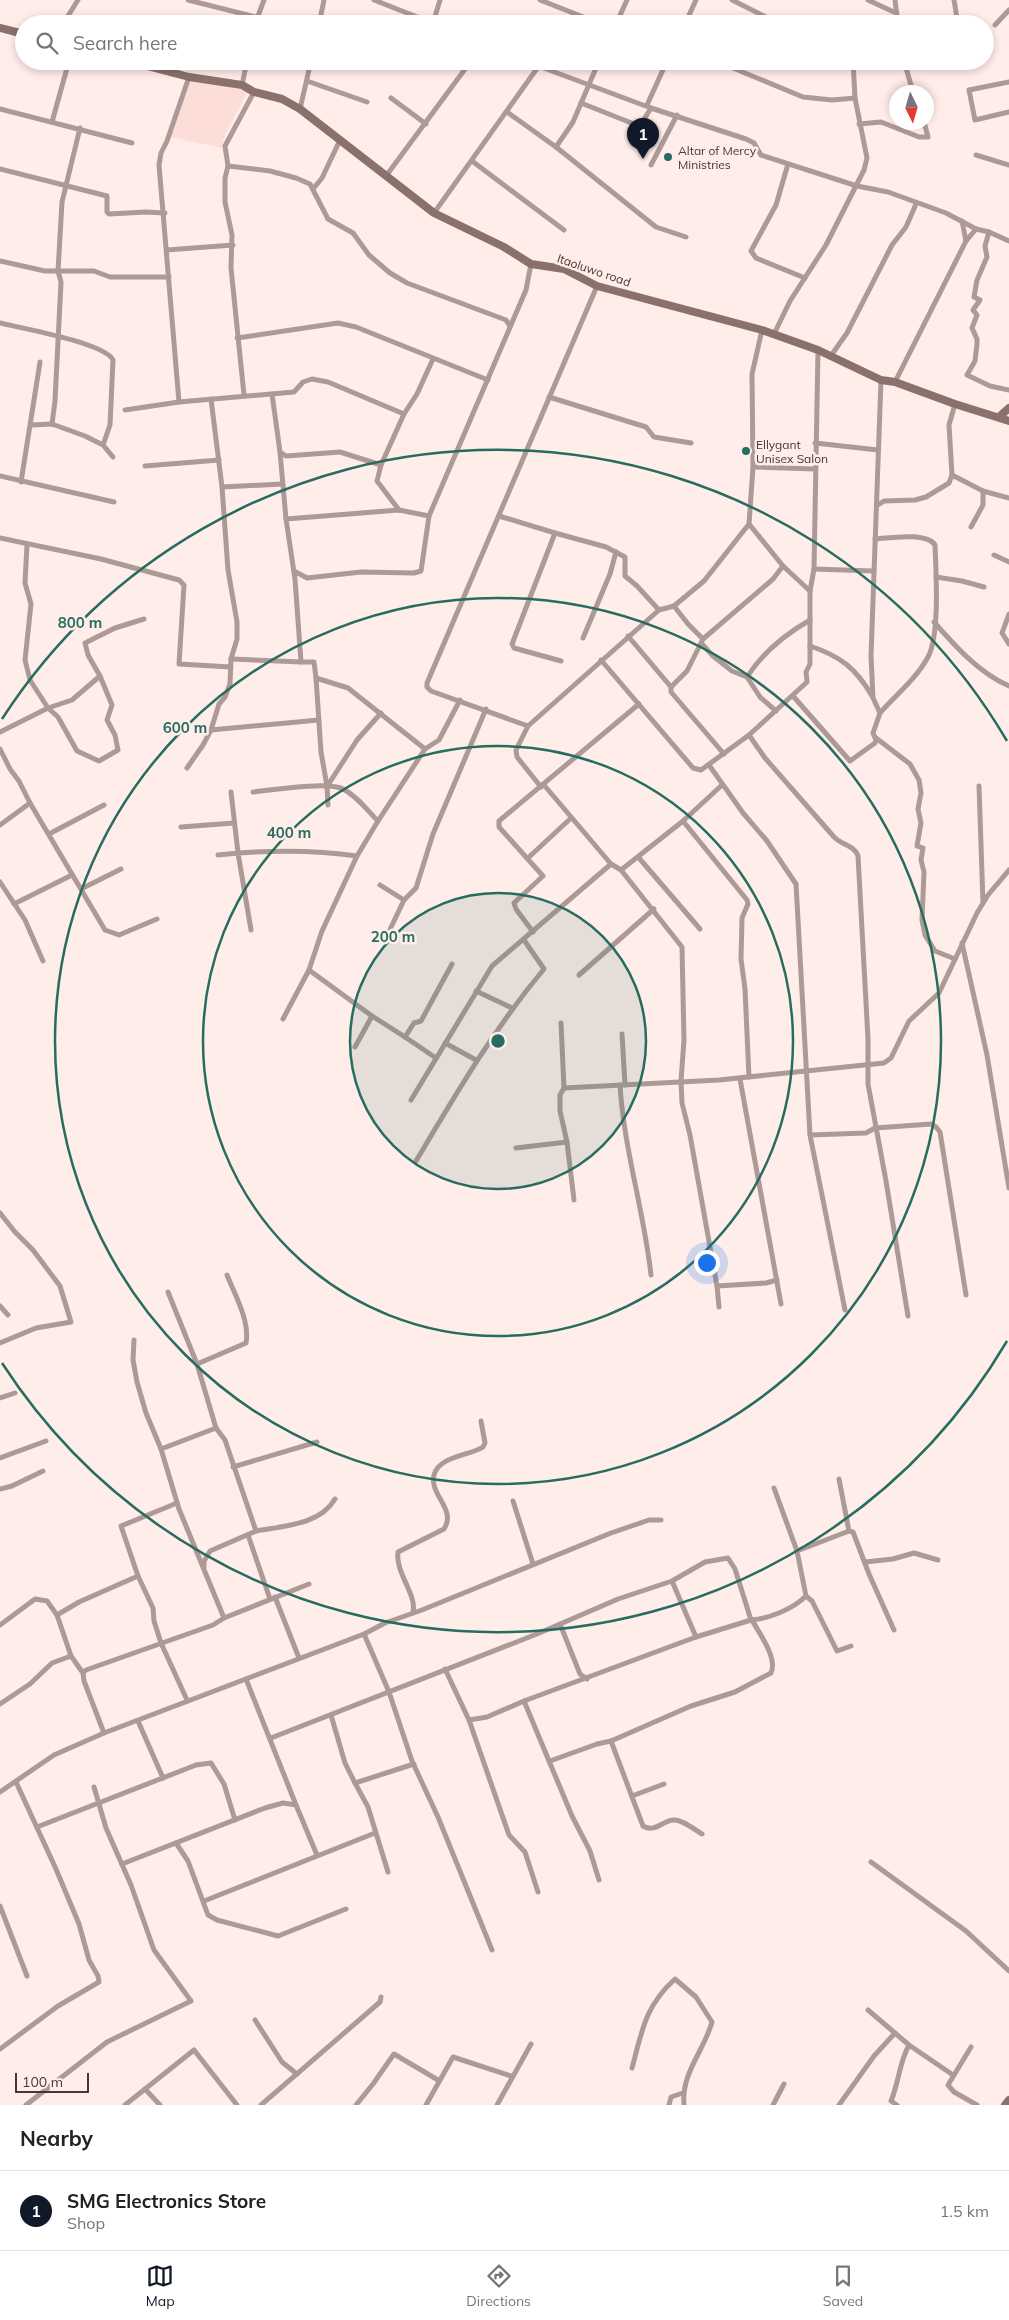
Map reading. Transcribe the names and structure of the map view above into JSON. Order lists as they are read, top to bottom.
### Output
{
  "streets": {
    "street": ["Itaoluwo road"]
  },
  "places": ["Altar of Mercy Ministries", "Ellygant Unisex Salon"],
  "scale_bar": "100 m",
  "north": "bottom",
  "page": {
    "search": "Search here",
    "pins": "1",
    "scale": "100 m",
    "heading": "Nearby",
    "list": [
      {
        "mark": "1",
        "name": "SMG Electronics Store",
        "note": "Shop",
        "value": "1.5 km"
      }
    ],
    "nav": ["Map", "Directions", "Saved"]
  },
  "rings": [
    "800 m",
    "600 m",
    "400 m",
    "200 m"
  ]
}
